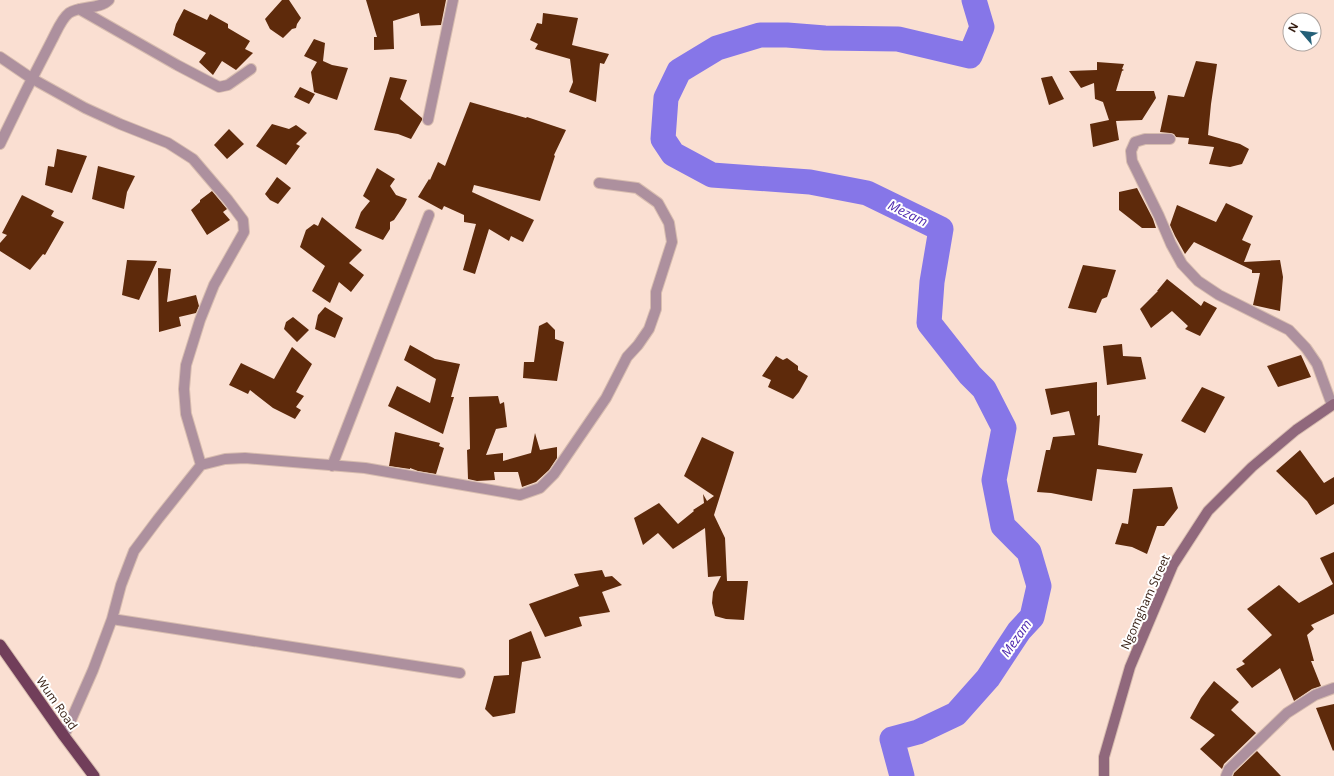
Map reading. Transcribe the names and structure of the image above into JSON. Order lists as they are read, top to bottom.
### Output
{
  "streets": {
    "highway": ["Wum Road"],
    "main road": ["Ngomgham Street"]
  },
  "water": ["Mezam"],
  "north": "top left"
}
